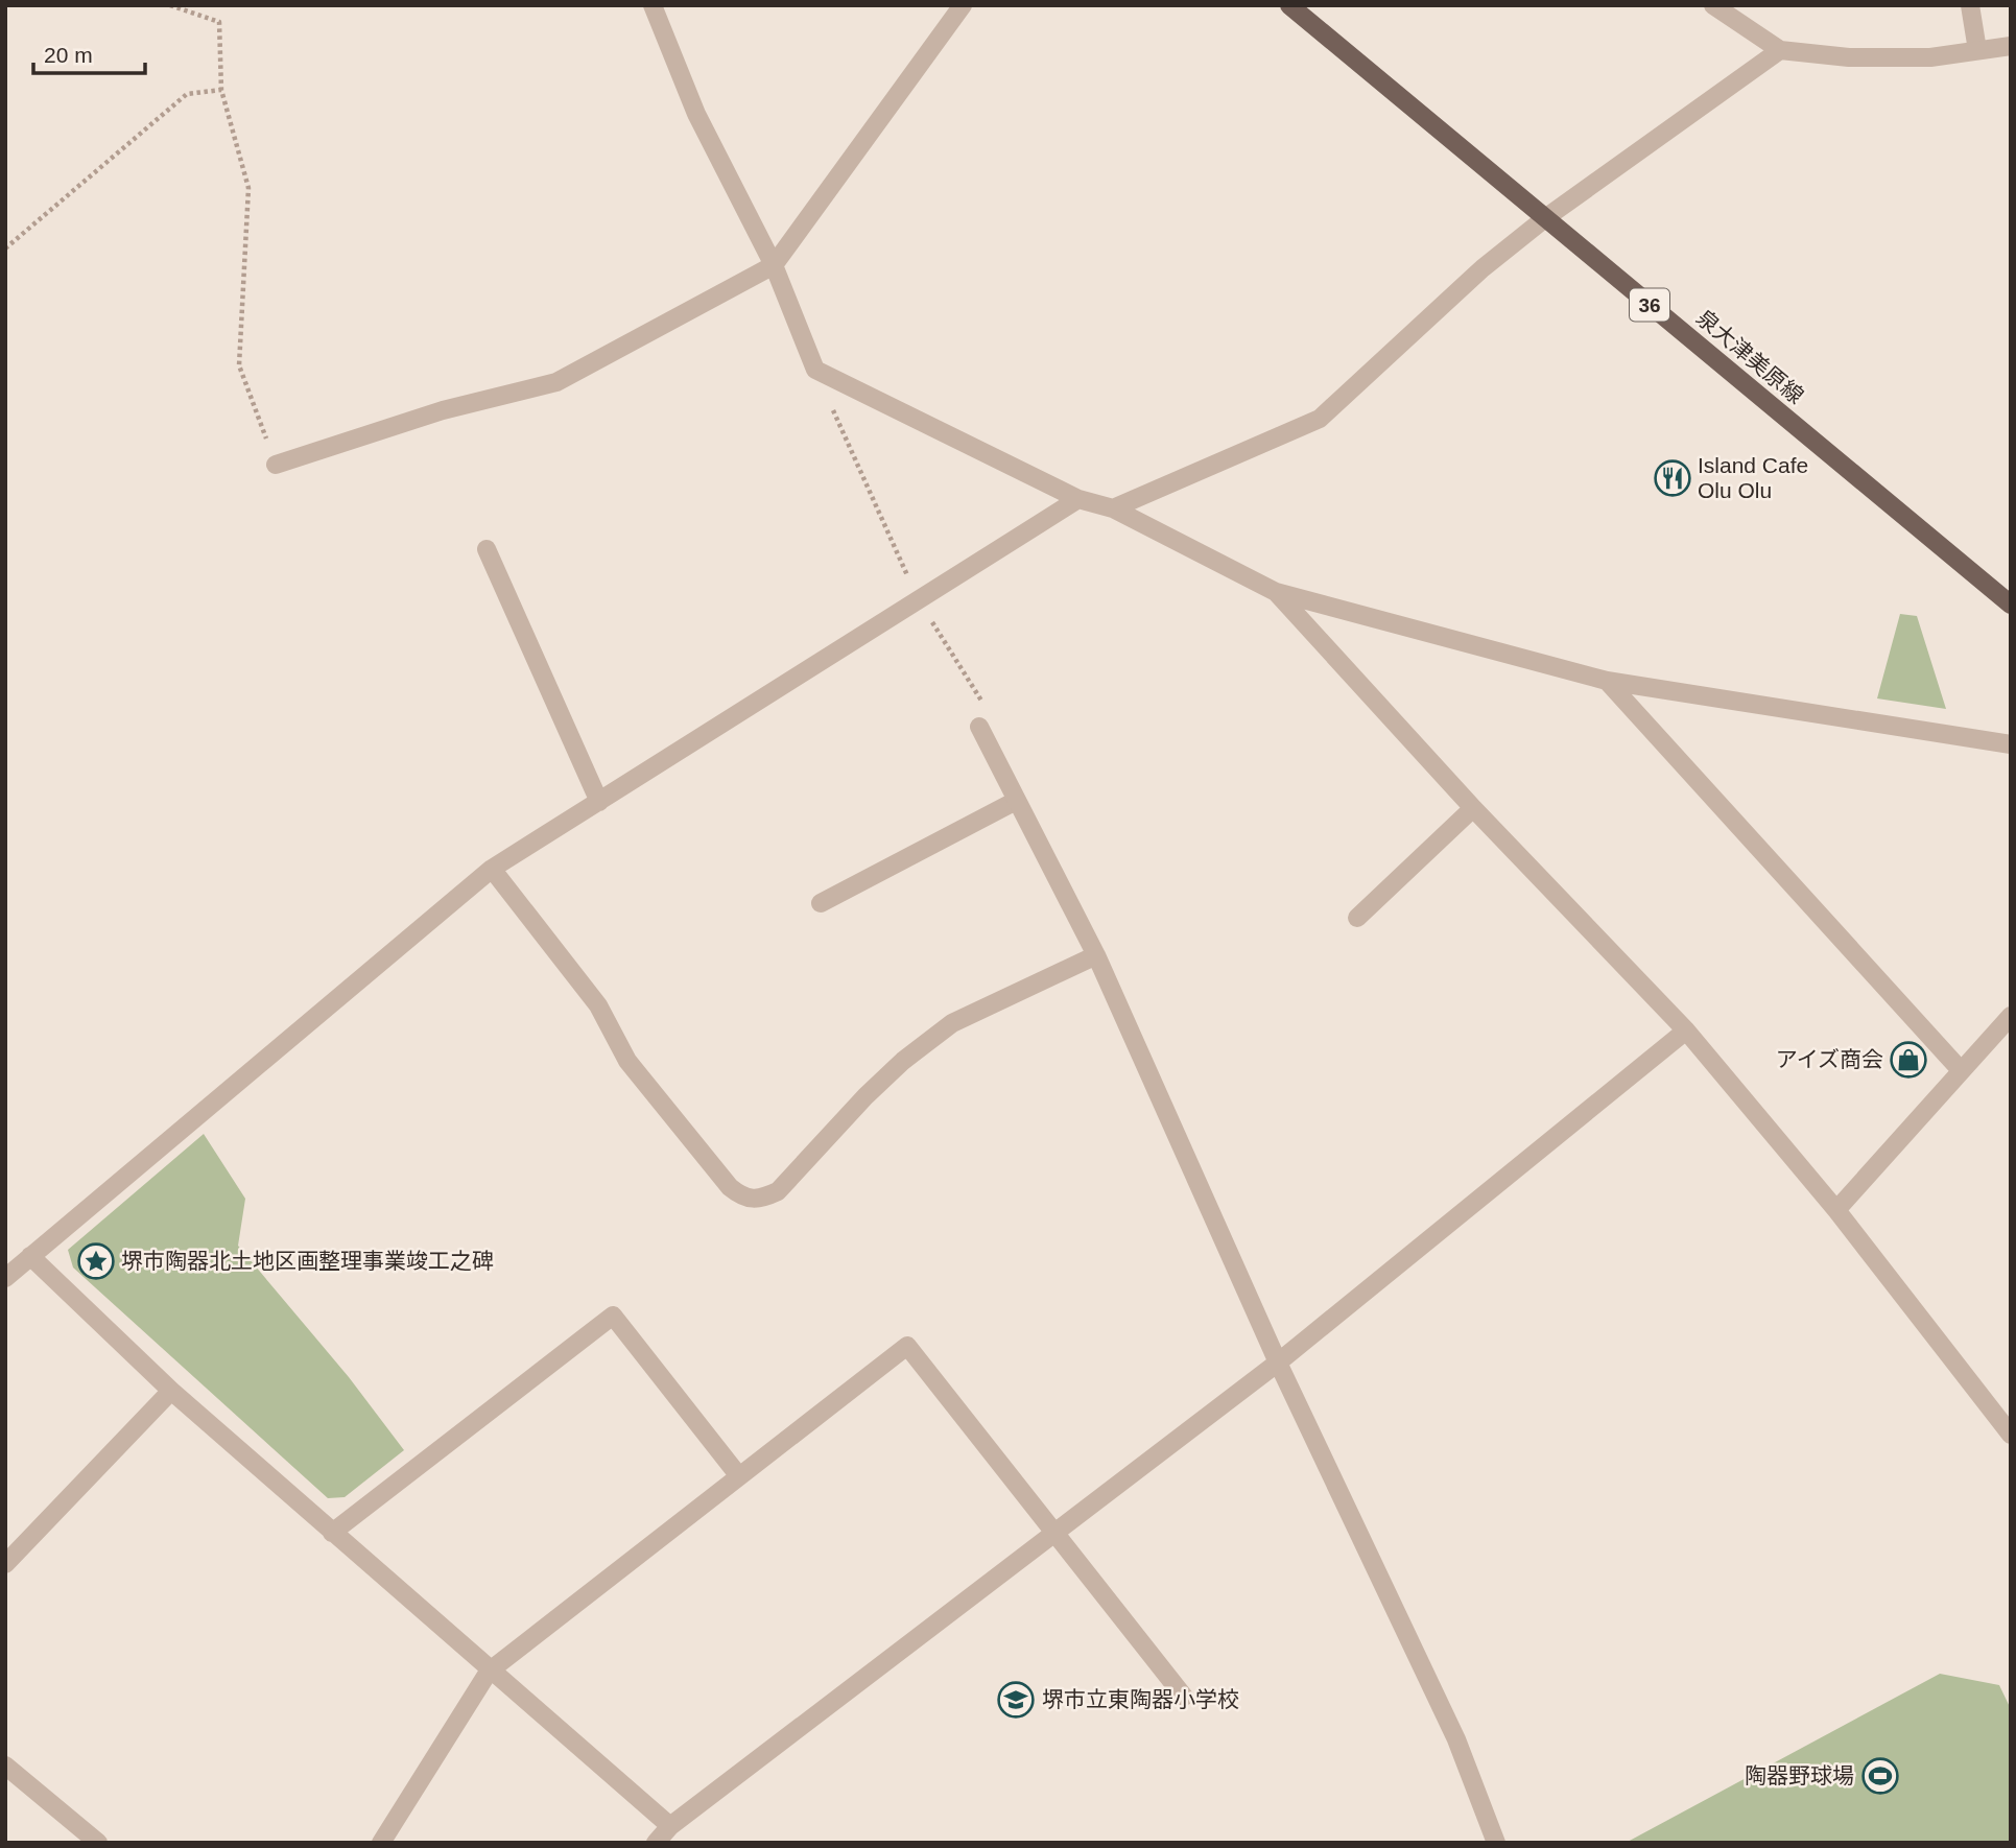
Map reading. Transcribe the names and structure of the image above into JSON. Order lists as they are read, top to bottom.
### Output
{
  "streets": {
    "main road": ["36", "泉大津美原線"]
  },
  "places": {
    "restaurant": ["Island Cafe Olu Olu"],
    "shop": ["アイズ商会"],
    "place": ["堺市陶器北土地区画整理事業竣工之碑"],
    "school or university": ["堺市立東陶器小学校"],
    "sports": ["陶器野球場"]
  },
  "scale_bar": "20 m"
}
